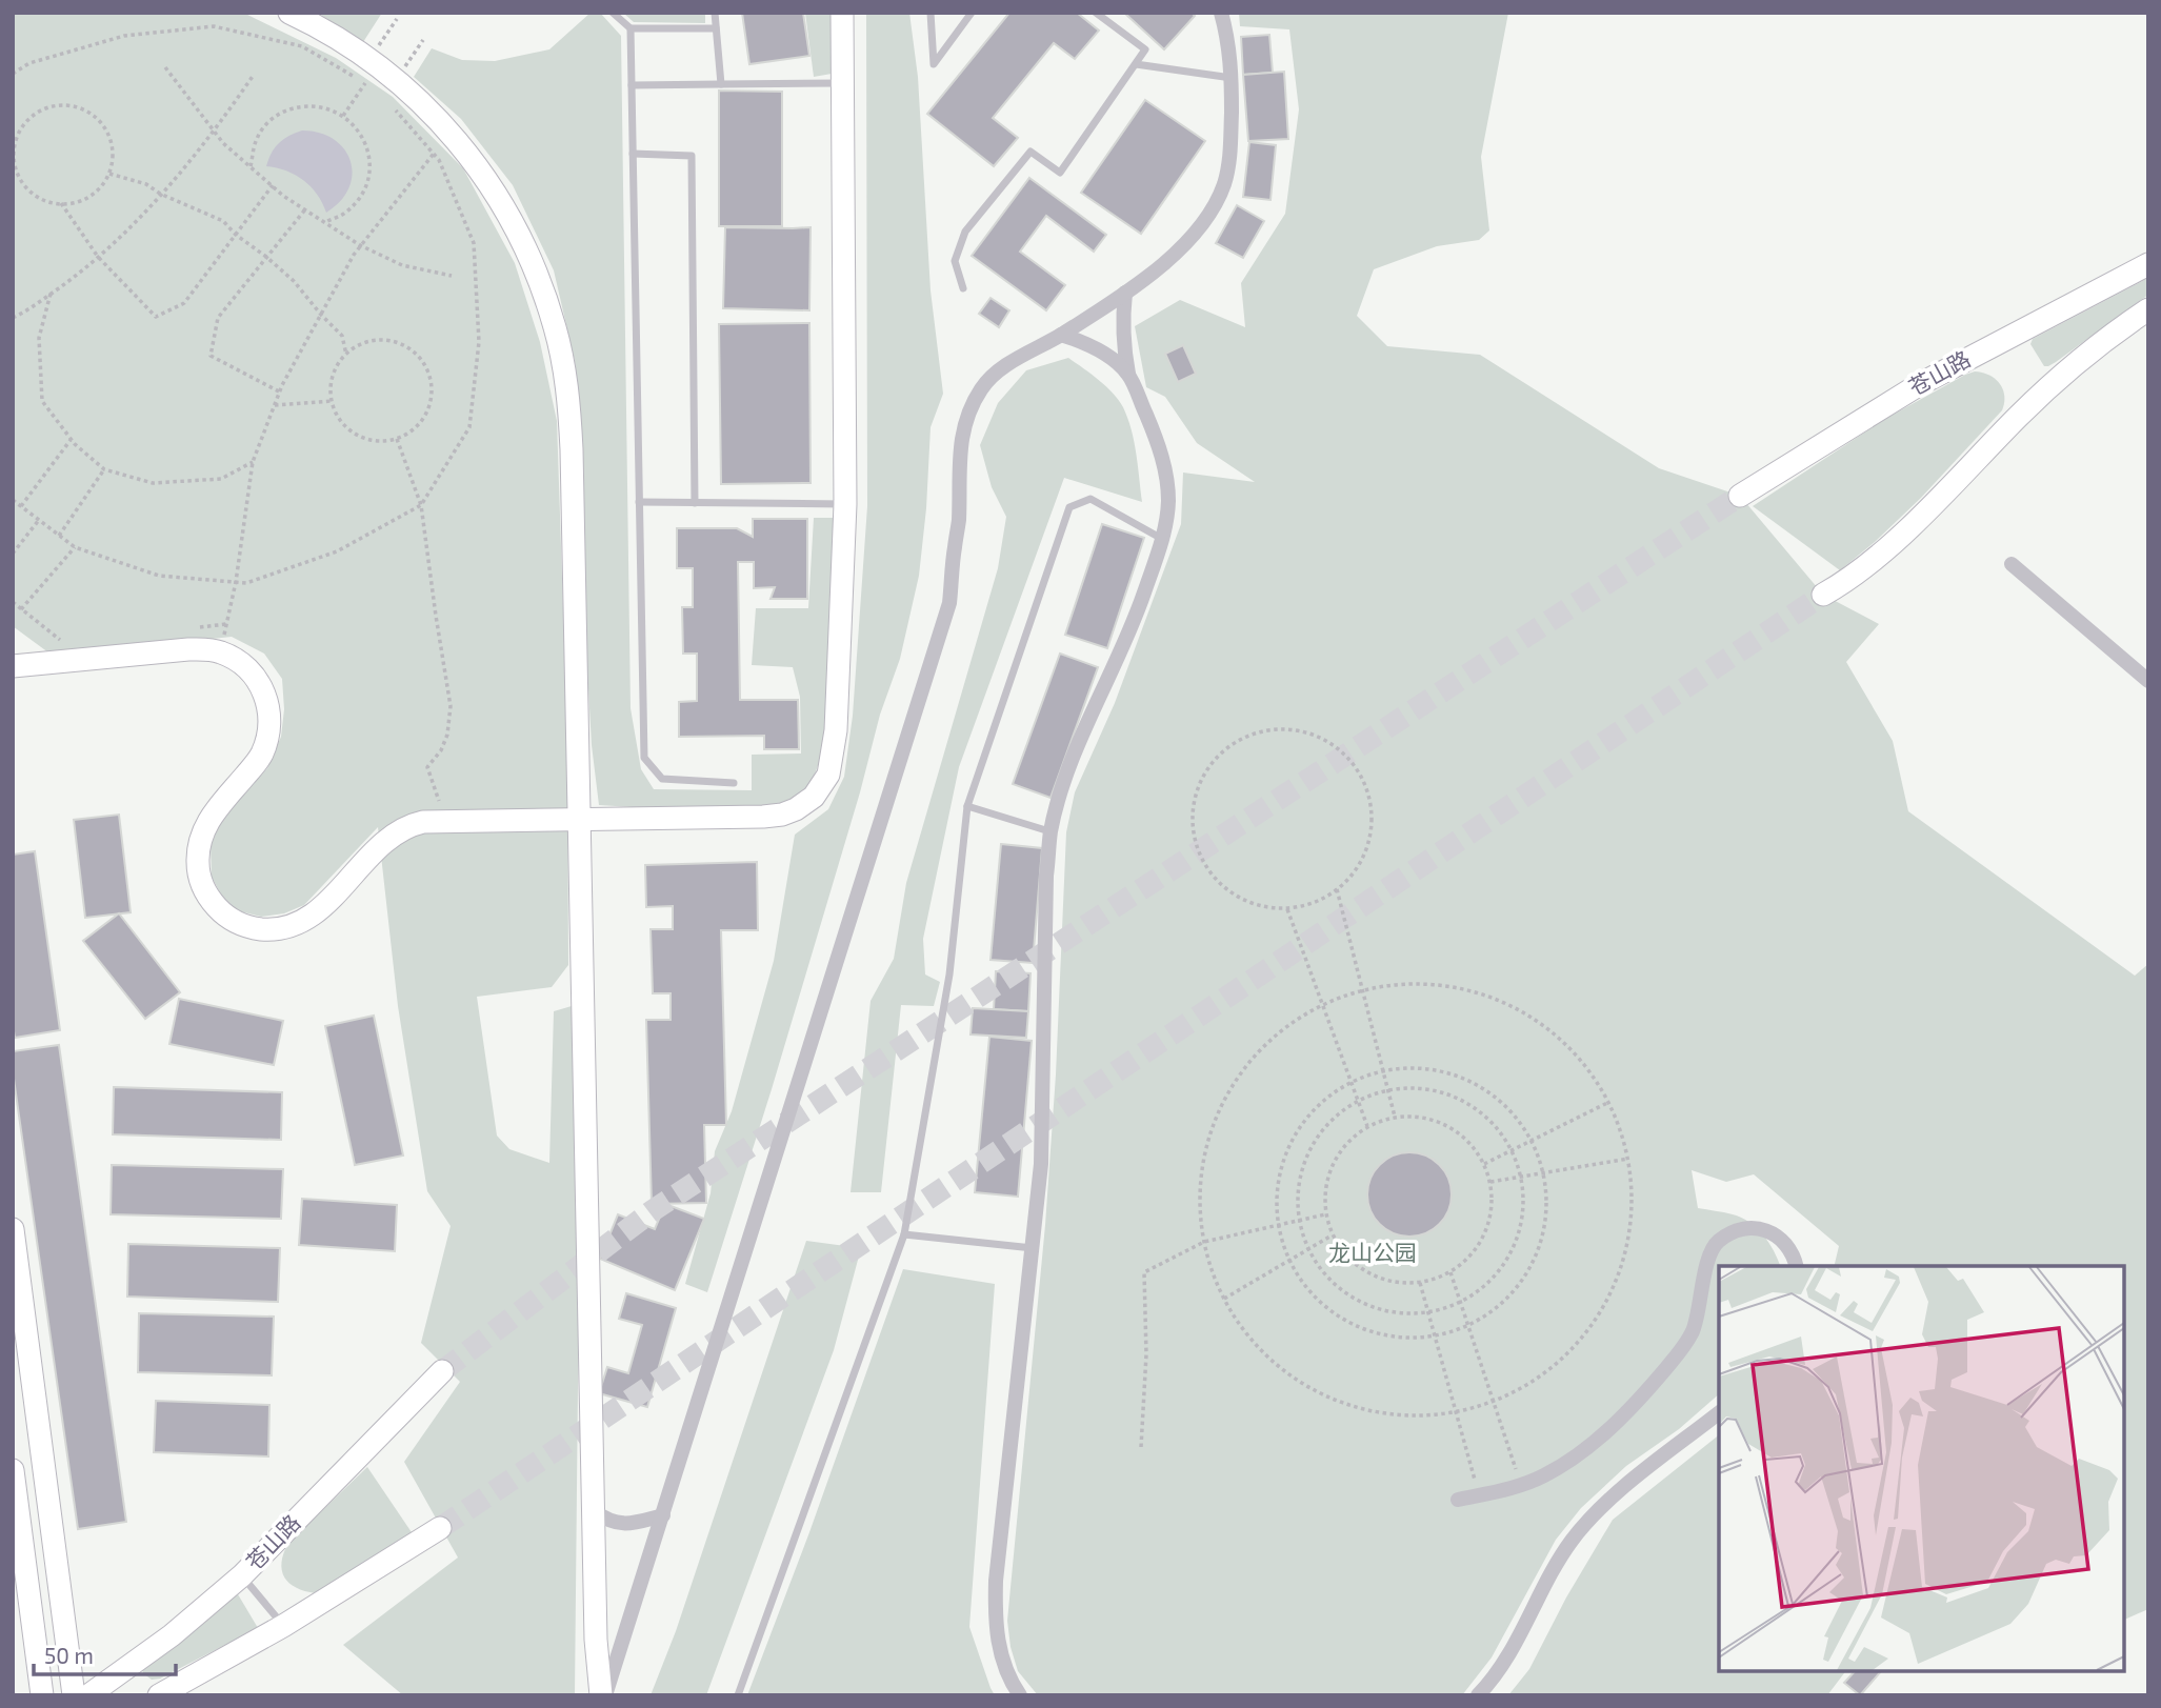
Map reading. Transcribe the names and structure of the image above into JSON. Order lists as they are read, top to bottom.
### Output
{
  "streets": {
    "street": ["苍山路"]
  },
  "parks": ["龙山公园"],
  "scale_bar": "50 m"
}
